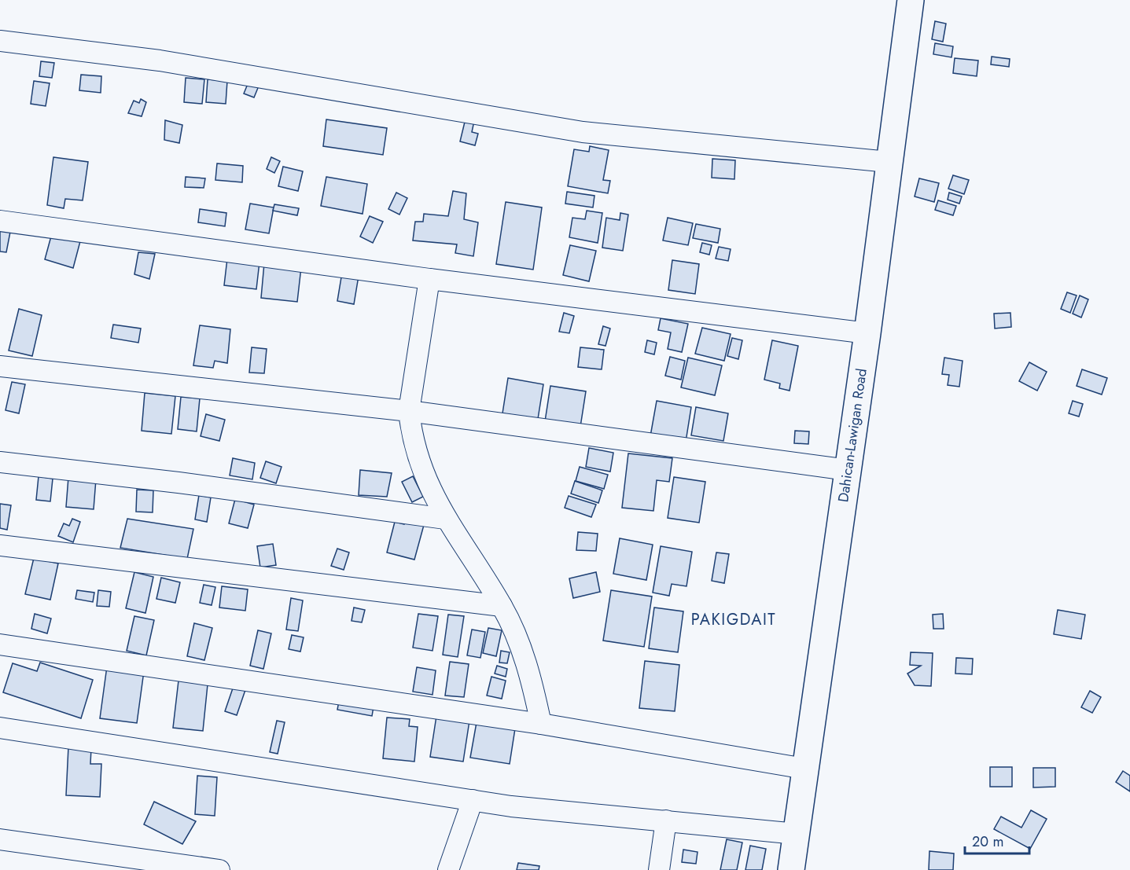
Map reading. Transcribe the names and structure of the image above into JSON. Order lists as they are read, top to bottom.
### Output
{
  "streets": {
    "main road": ["Dahican-Lawigan Road"]
  },
  "districts": ["PAKIGDAIT"],
  "scale_bar": "20 m"
}
